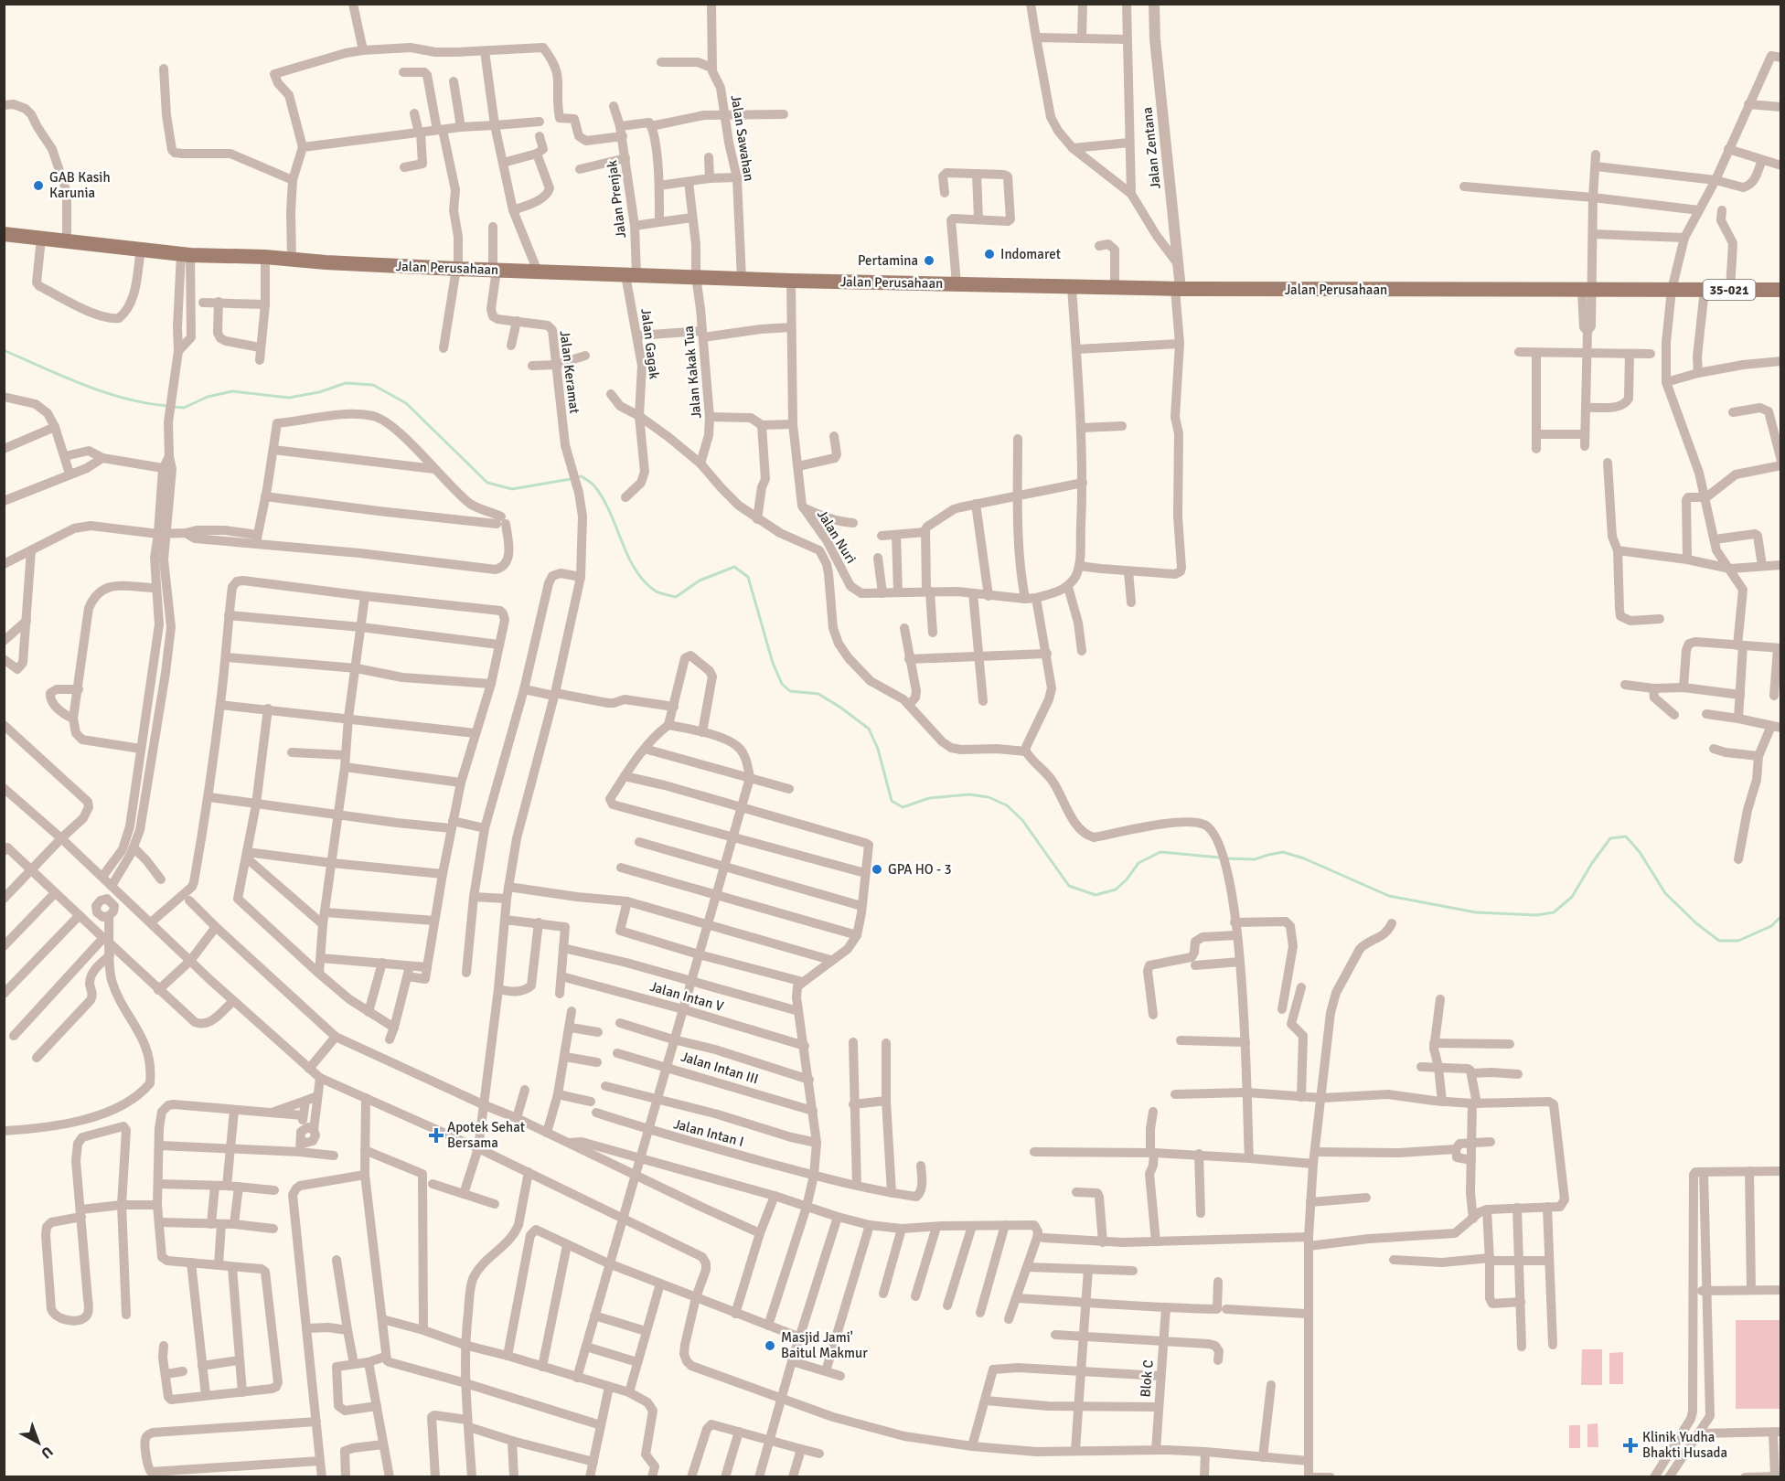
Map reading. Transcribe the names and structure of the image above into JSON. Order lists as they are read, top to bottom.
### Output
{
  "streets": {
    "main road": ["Jalan Perusahaan", "35-021"],
    "street": [
      "Jalan Sawahan",
      "Jalan Zentana",
      "Jalan Prenjak",
      "Jalan Gagak",
      "Jalan Keramat",
      "Jalan Kakak Tua",
      "Jalan Nuri",
      "Jalan Intan V",
      "Jalan Intan III",
      "Jalan Intan I",
      "Blok C"
    ]
  },
  "crossings": [
    ["Jalan Sawahan", "Jalan Perusahaan"],
    ["Jalan Zentana", "Jalan Perusahaan"],
    ["Jalan Prenjak", "Jalan Perusahaan"],
    ["Jalan Prenjak", "Jalan Gagak"],
    ["Jalan Perusahaan", "Jalan Gagak"],
    ["Jalan Perusahaan", "Jalan Keramat"],
    ["Jalan Perusahaan", "Jalan Kakak Tua"],
    ["Jalan Perusahaan", "Jalan Nuri"]
  ],
  "places": {
    "other": [
      "GAB Kasih Karunia",
      "Indomaret",
      "Pertamina",
      "GPA HO - 3",
      "Masjid Jami' Baitul Makmur"
    ],
    "health": ["Apotek Sehat Bersama", "Klinik Yudha Bhakti Husada"]
  },
  "north": "bottom right"
}
